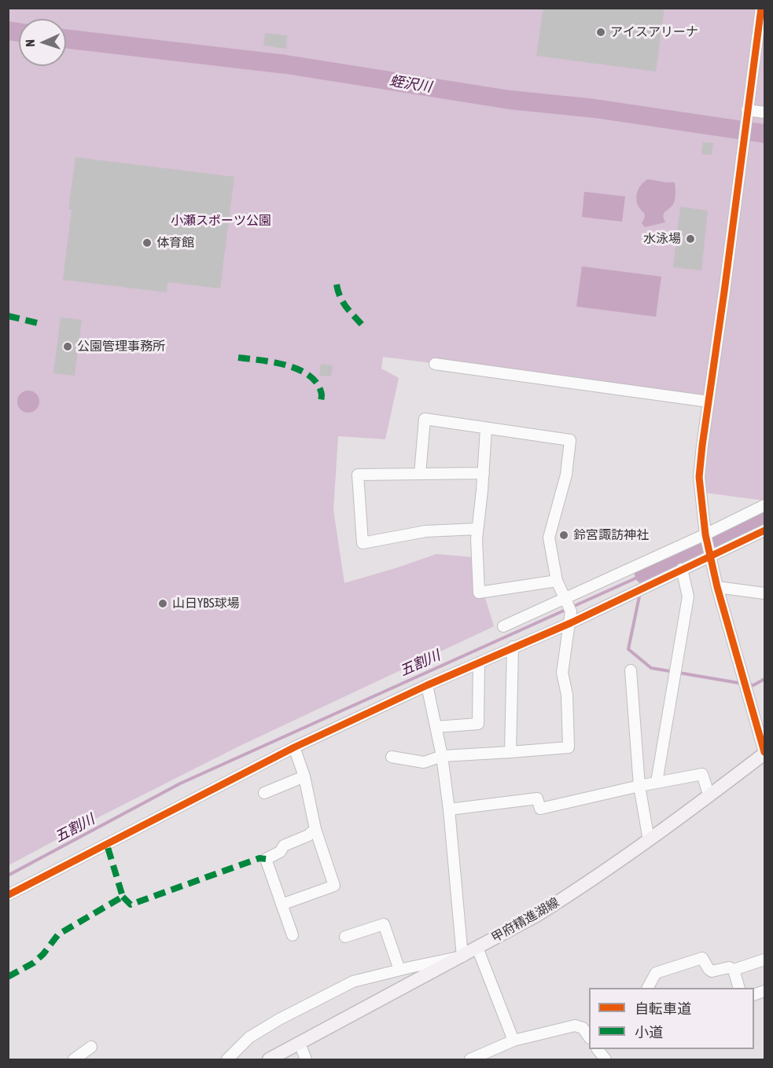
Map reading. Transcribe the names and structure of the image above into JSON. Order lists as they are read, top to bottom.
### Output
{
  "streets": {
    "main road": ["甲府精進湖線"]
  },
  "water": ["蛭沢川", "五割川"],
  "parks": ["小瀬スポーツ公園"],
  "places": [
    "アイスアリーナ",
    "水泳場",
    "体育館",
    "公園管理事務所",
    "鈴宮諏訪神社",
    "山日YBS球場"
  ],
  "legend": ["自転車道", "小道"],
  "north": "left"
}
